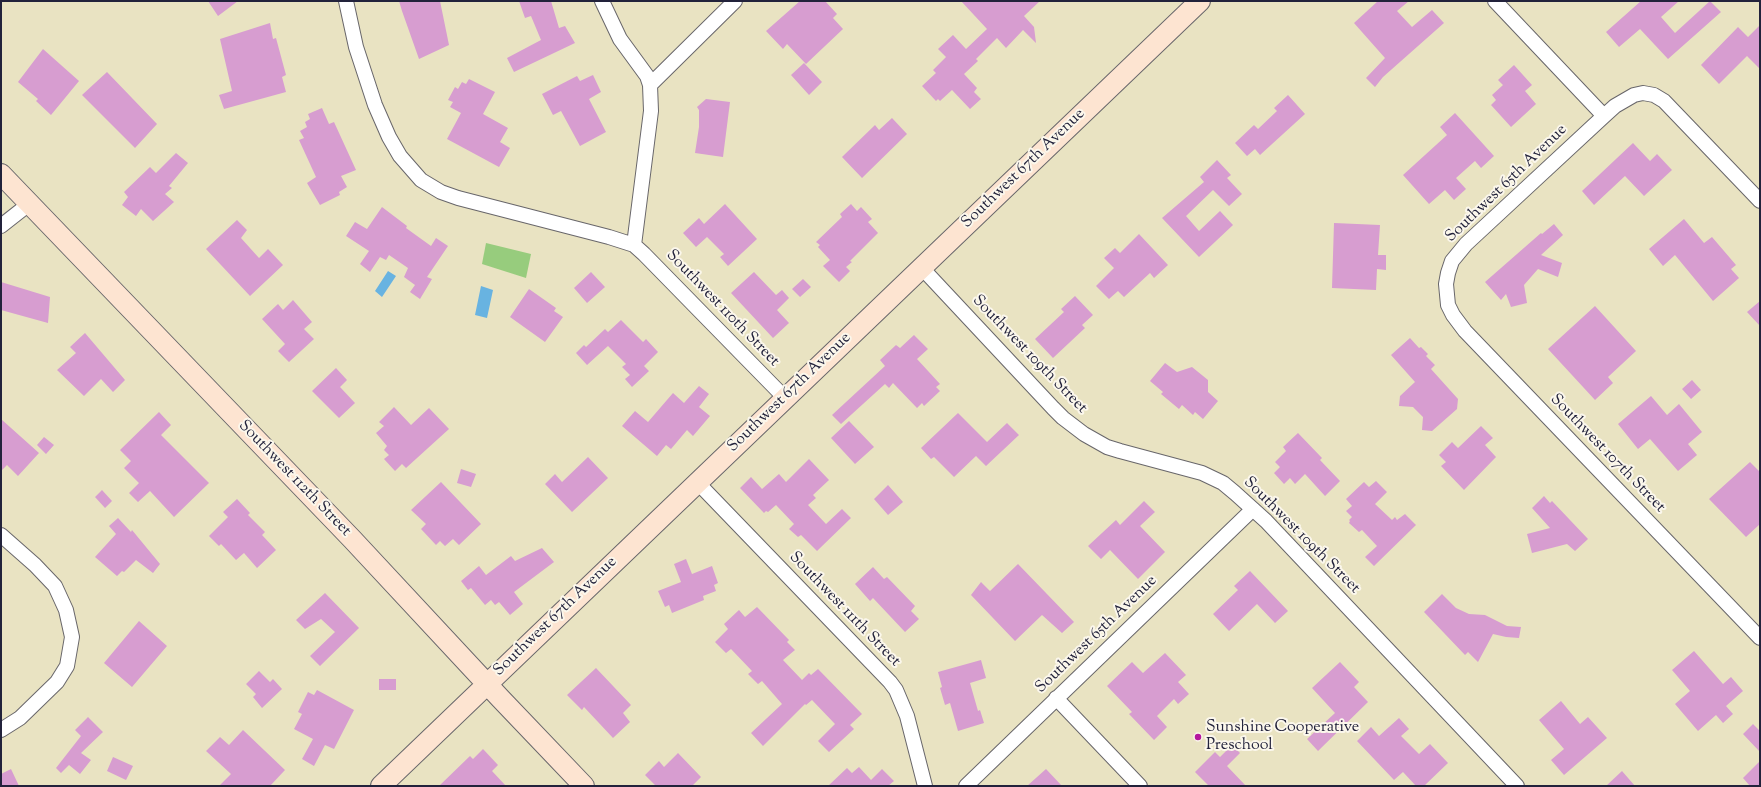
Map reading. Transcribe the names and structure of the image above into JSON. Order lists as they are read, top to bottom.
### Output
{
  "streets": {
    "main road": ["Southwest 67th Avenue", "Southwest 112th Street"],
    "street": [
      "Southwest 65th Avenue",
      "Southwest 110th Street",
      "Southwest 109th Street",
      "Southwest 107th Street",
      "Southwest 111th Street"
    ]
  },
  "crossings": [
    ["Southwest 67th Avenue", "Southwest 110th Street"],
    ["Southwest 67th Avenue", "Southwest 109th Street"],
    ["Southwest 67th Avenue", "Southwest 112th Street"],
    ["Southwest 67th Avenue", "Southwest 111th Street"],
    ["Southwest 65th Avenue", "Southwest 109th Street"],
    ["Southwest 65th Avenue", "Southwest 107th Street"]
  ],
  "places": ["Sunshine Cooperative Preschool"]
}
